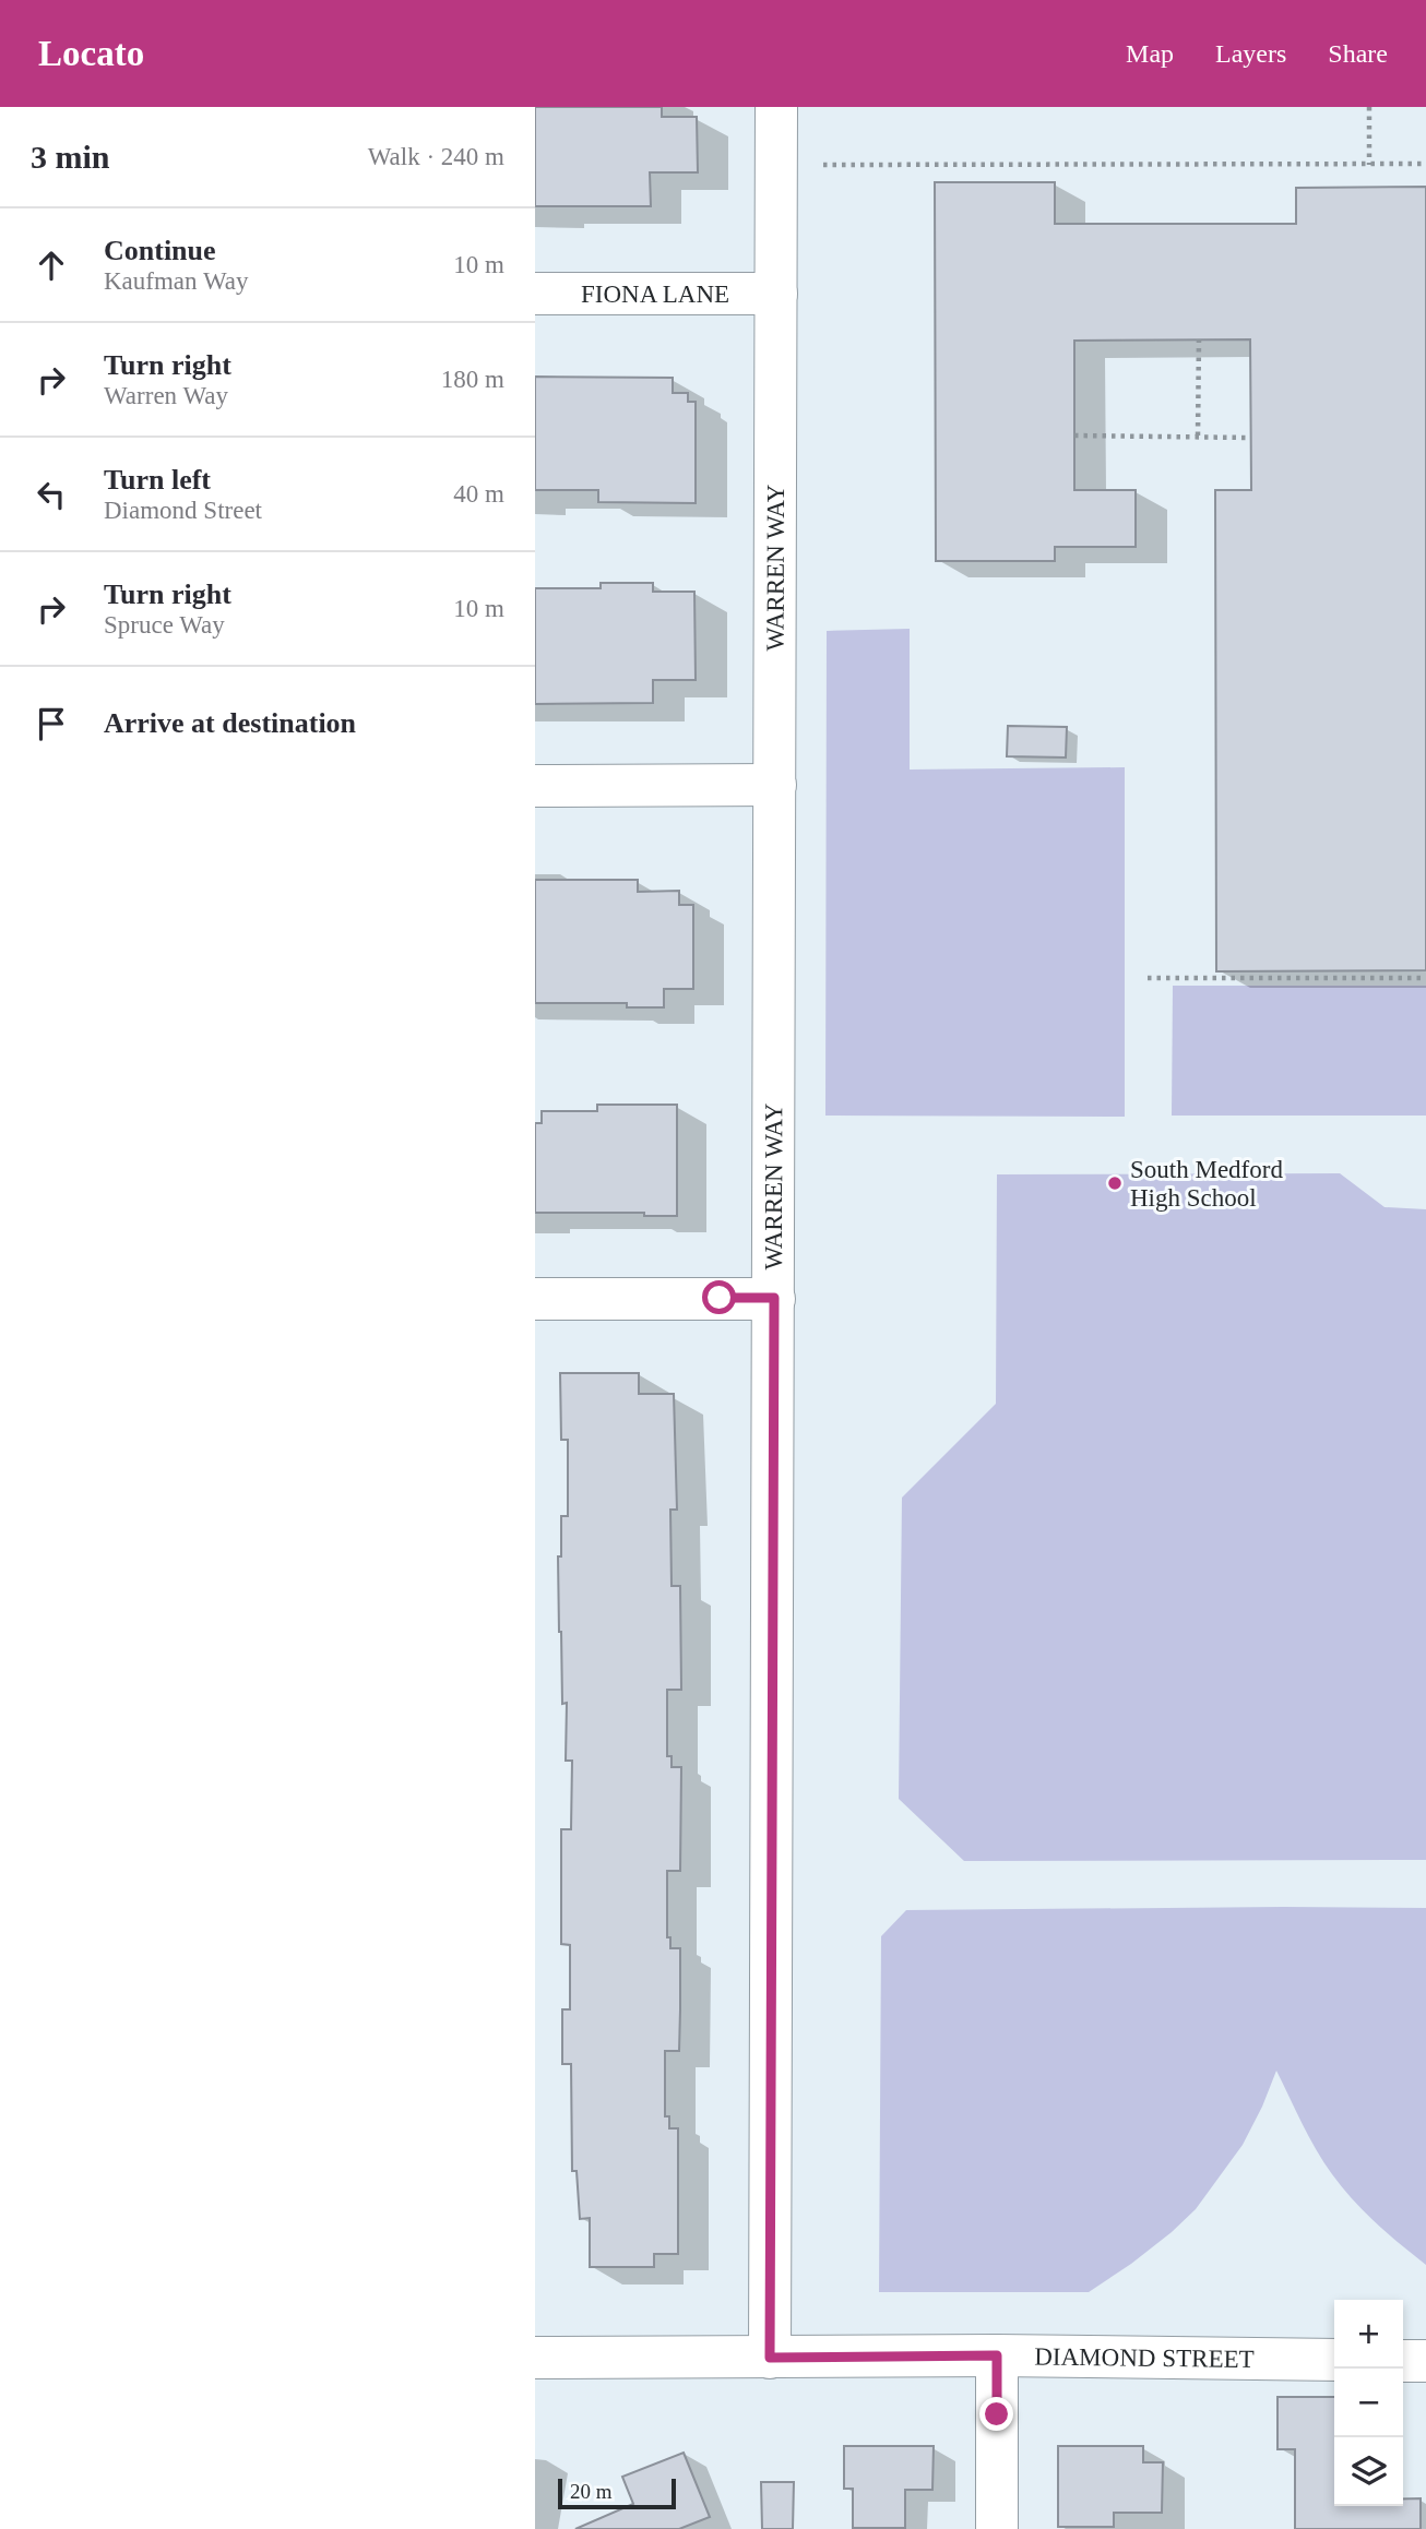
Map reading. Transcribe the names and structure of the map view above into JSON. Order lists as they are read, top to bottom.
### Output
{
  "streets": {
    "street": ["FIONA LANE", "WARREN WAY", "DIAMOND STREET"]
  },
  "crossings": [
    ["FIONA LANE", "WARREN WAY"],
    ["WARREN WAY", "DIAMOND STREET"]
  ],
  "places": ["South Medford High School"],
  "scale_bar": "20 m",
  "page": {
    "header": "Locato",
    "nav": ["Map", "Layers", "Share"],
    "heading": ["3 min", "Walk · 240 m"],
    "list": [
      ["Continue", "Kaufman Way", "10 m"],
      ["Turn right", "Warren Way", "180 m"],
      ["Turn left", "Diamond Street", "40 m"],
      ["Turn right", "Spruce Way", "10 m"],
      "Arrive at destination"
    ],
    "map_buttons": ["+", "−"],
    "scale": "20 m"
  }
}
